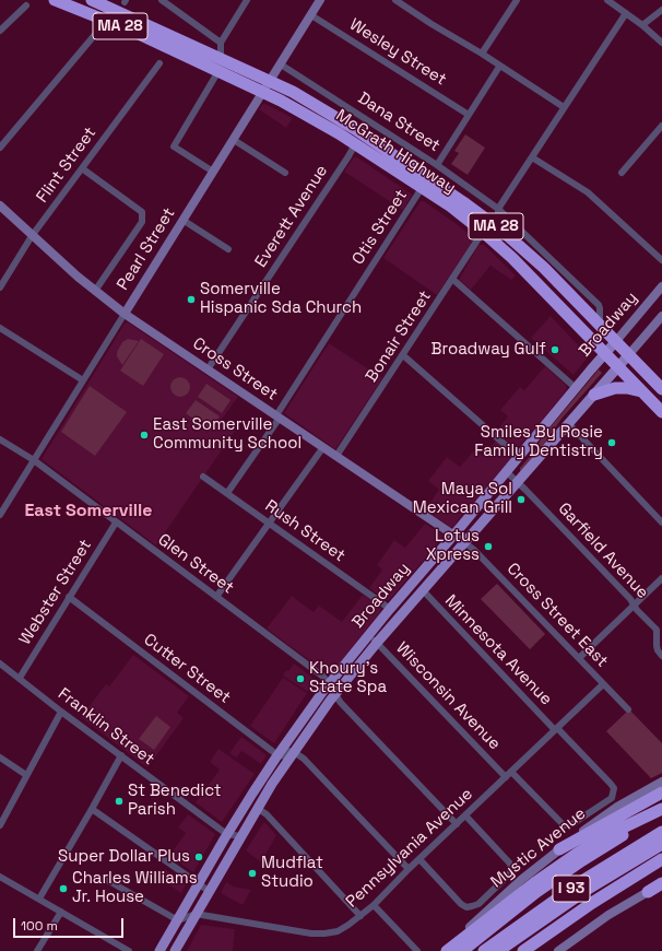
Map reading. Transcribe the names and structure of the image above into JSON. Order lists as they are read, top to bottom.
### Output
{
  "streets": {
    "highway": ["MA 28", "McGrath Highway", "I 93"],
    "main road": ["Broadway"],
    "street": [
      "Wesley Street",
      "Dana Street",
      "Flint Street",
      "Everett Avenue",
      "Otis Street",
      "Pearl Street",
      "Bonair Street",
      "Cross Street",
      "Rush Street",
      "Garfield Avenue",
      "Glen Street",
      "Webster Street",
      "Cross Street East",
      "Minnesota Avenue",
      "Cutter Street",
      "Wisconsin Avenue",
      "Franklin Street",
      "Pennsylvania Avenue",
      "Mystic Avenue"
    ]
  },
  "crossings": [
    ["Wesley Street", "Pearl Street"],
    ["Dana Street", "McGrath Highway"],
    ["Dana Street", "Pearl Street"],
    ["McGrath Highway", "Everett Avenue"],
    ["McGrath Highway", "Otis Street"],
    ["McGrath Highway", "Pearl Street"],
    ["McGrath Highway", "Broadway"],
    ["McGrath Highway", "Bonair Street"],
    ["Flint Street", "Cross Street"],
    ["Everett Avenue", "Cross Street"],
    ["Otis Street", "Cross Street"],
    ["Otis Street", "Rush Street"],
    ["Pearl Street", "Cross Street"],
    ["Pearl Street", "Glen Street"],
    ["Broadway", "Cross Street"],
    ["Broadway", "Rush Street"],
    ["Broadway", "Garfield Avenue"],
    ["Broadway", "Glen Street"],
    ["Broadway", "Cross Street East"],
    ["Broadway", "Minnesota Avenue"],
    ["Broadway", "Cutter Street"],
    ["Broadway", "Wisconsin Avenue"],
    ["Broadway", "Franklin Street"],
    ["Broadway", "Pennsylvania Avenue"],
    ["Bonair Street", "Cross Street"],
    ["Cross Street", "Cross Street East"],
    ["Glen Street", "Webster Street"],
    ["Glen Street", "Pennsylvania Avenue"],
    ["Webster Street", "Cutter Street"],
    ["Webster Street", "Franklin Street"],
    ["Cross Street East", "Pennsylvania Avenue"],
    ["Minnesota Avenue", "Pennsylvania Avenue"],
    ["Wisconsin Avenue", "Pennsylvania Avenue"]
  ],
  "districts": ["East Somerville"],
  "places": [
    "Somerville Hispanic Sda Church",
    "Broadway Gulf",
    "East Somerville Community School",
    "Smiles By Rosie Family Dentistry",
    "Maya Sol Mexican Grill",
    "Lotus Xpress",
    "Khoury's State Spa",
    "St Benedict Parish",
    "Super Dollar Plus",
    "Mudflat Studio",
    "Charles Williams Jr. House"
  ],
  "scale_bar": "100 m"
}
